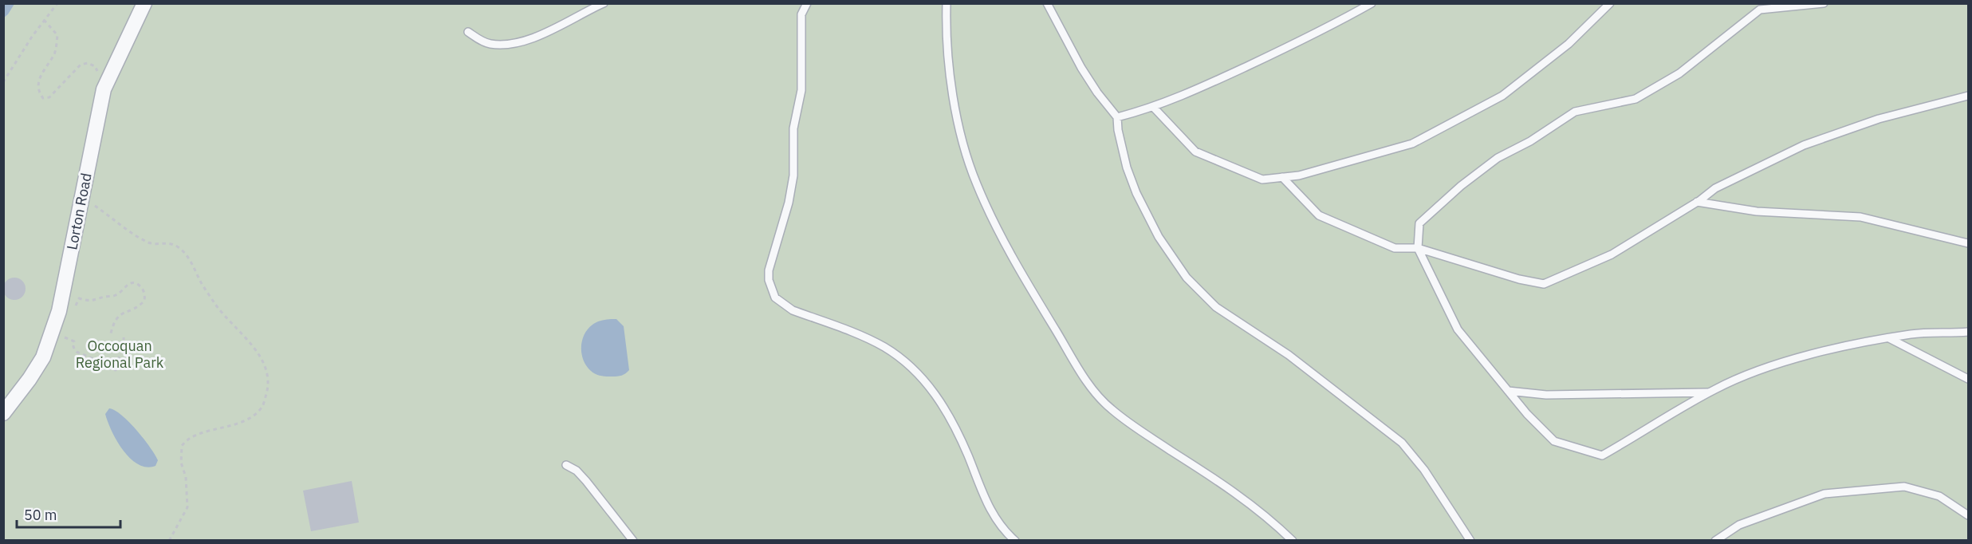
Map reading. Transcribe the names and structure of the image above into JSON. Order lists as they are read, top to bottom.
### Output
{
  "streets": {
    "street": ["Lorton Road"]
  },
  "parks": ["Occoquan Regional Park"],
  "scale_bar": "50 m"
}
